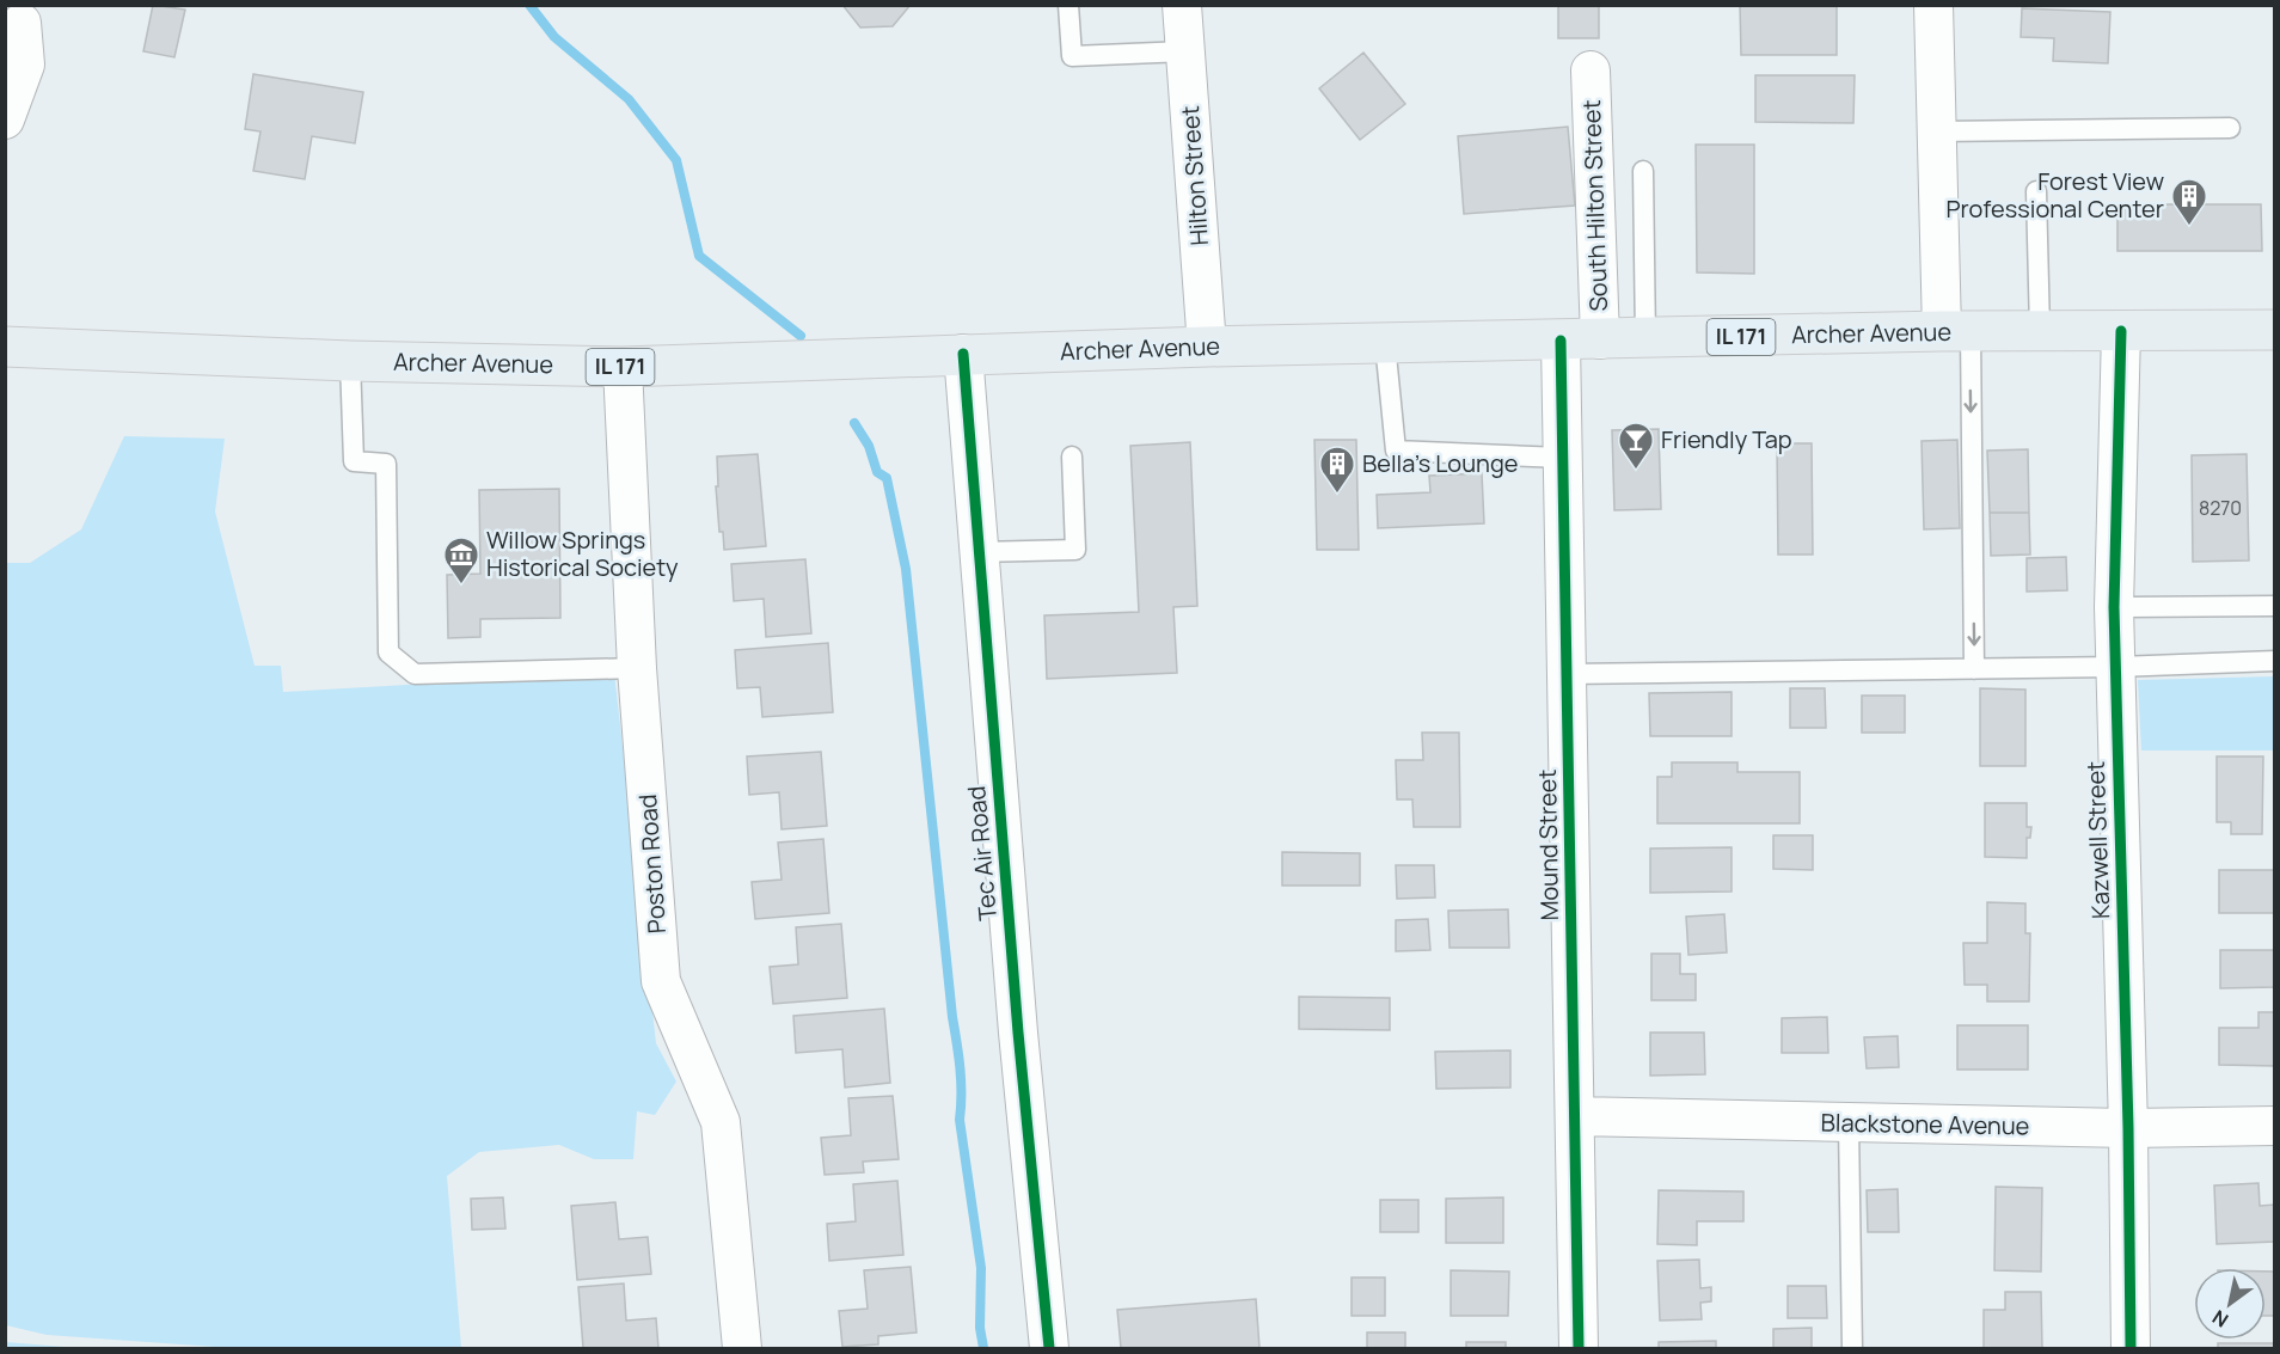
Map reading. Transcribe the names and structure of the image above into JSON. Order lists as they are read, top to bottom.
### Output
{
  "streets": {
    "main road": ["Archer Avenue", "IL 171"],
    "street": [
      "Hilton Street",
      "South Hilton Street",
      "Kazwell Street",
      "Mound Street",
      "Tec Air Road",
      "Poston Road",
      "Blackstone Avenue"
    ]
  },
  "crossings": [
    ["Hilton Street", "Archer Avenue"],
    ["South Hilton Street", "Archer Avenue"],
    ["Archer Avenue", "Kazwell Street"],
    ["Archer Avenue", "Mound Street"],
    ["Archer Avenue", "Tec Air Road"],
    ["Archer Avenue", "Poston Road"],
    ["Kazwell Street", "Blackstone Avenue"],
    ["Mound Street", "Blackstone Avenue"]
  ],
  "places": {
    "building": ["Forest View Professional Center", "Bella's Lounge"],
    "bar": ["Friendly Tap"],
    "museum": ["Willow Springs Historical Society"]
  },
  "house_numbers": ["8270"],
  "north": "bottom left"
}
